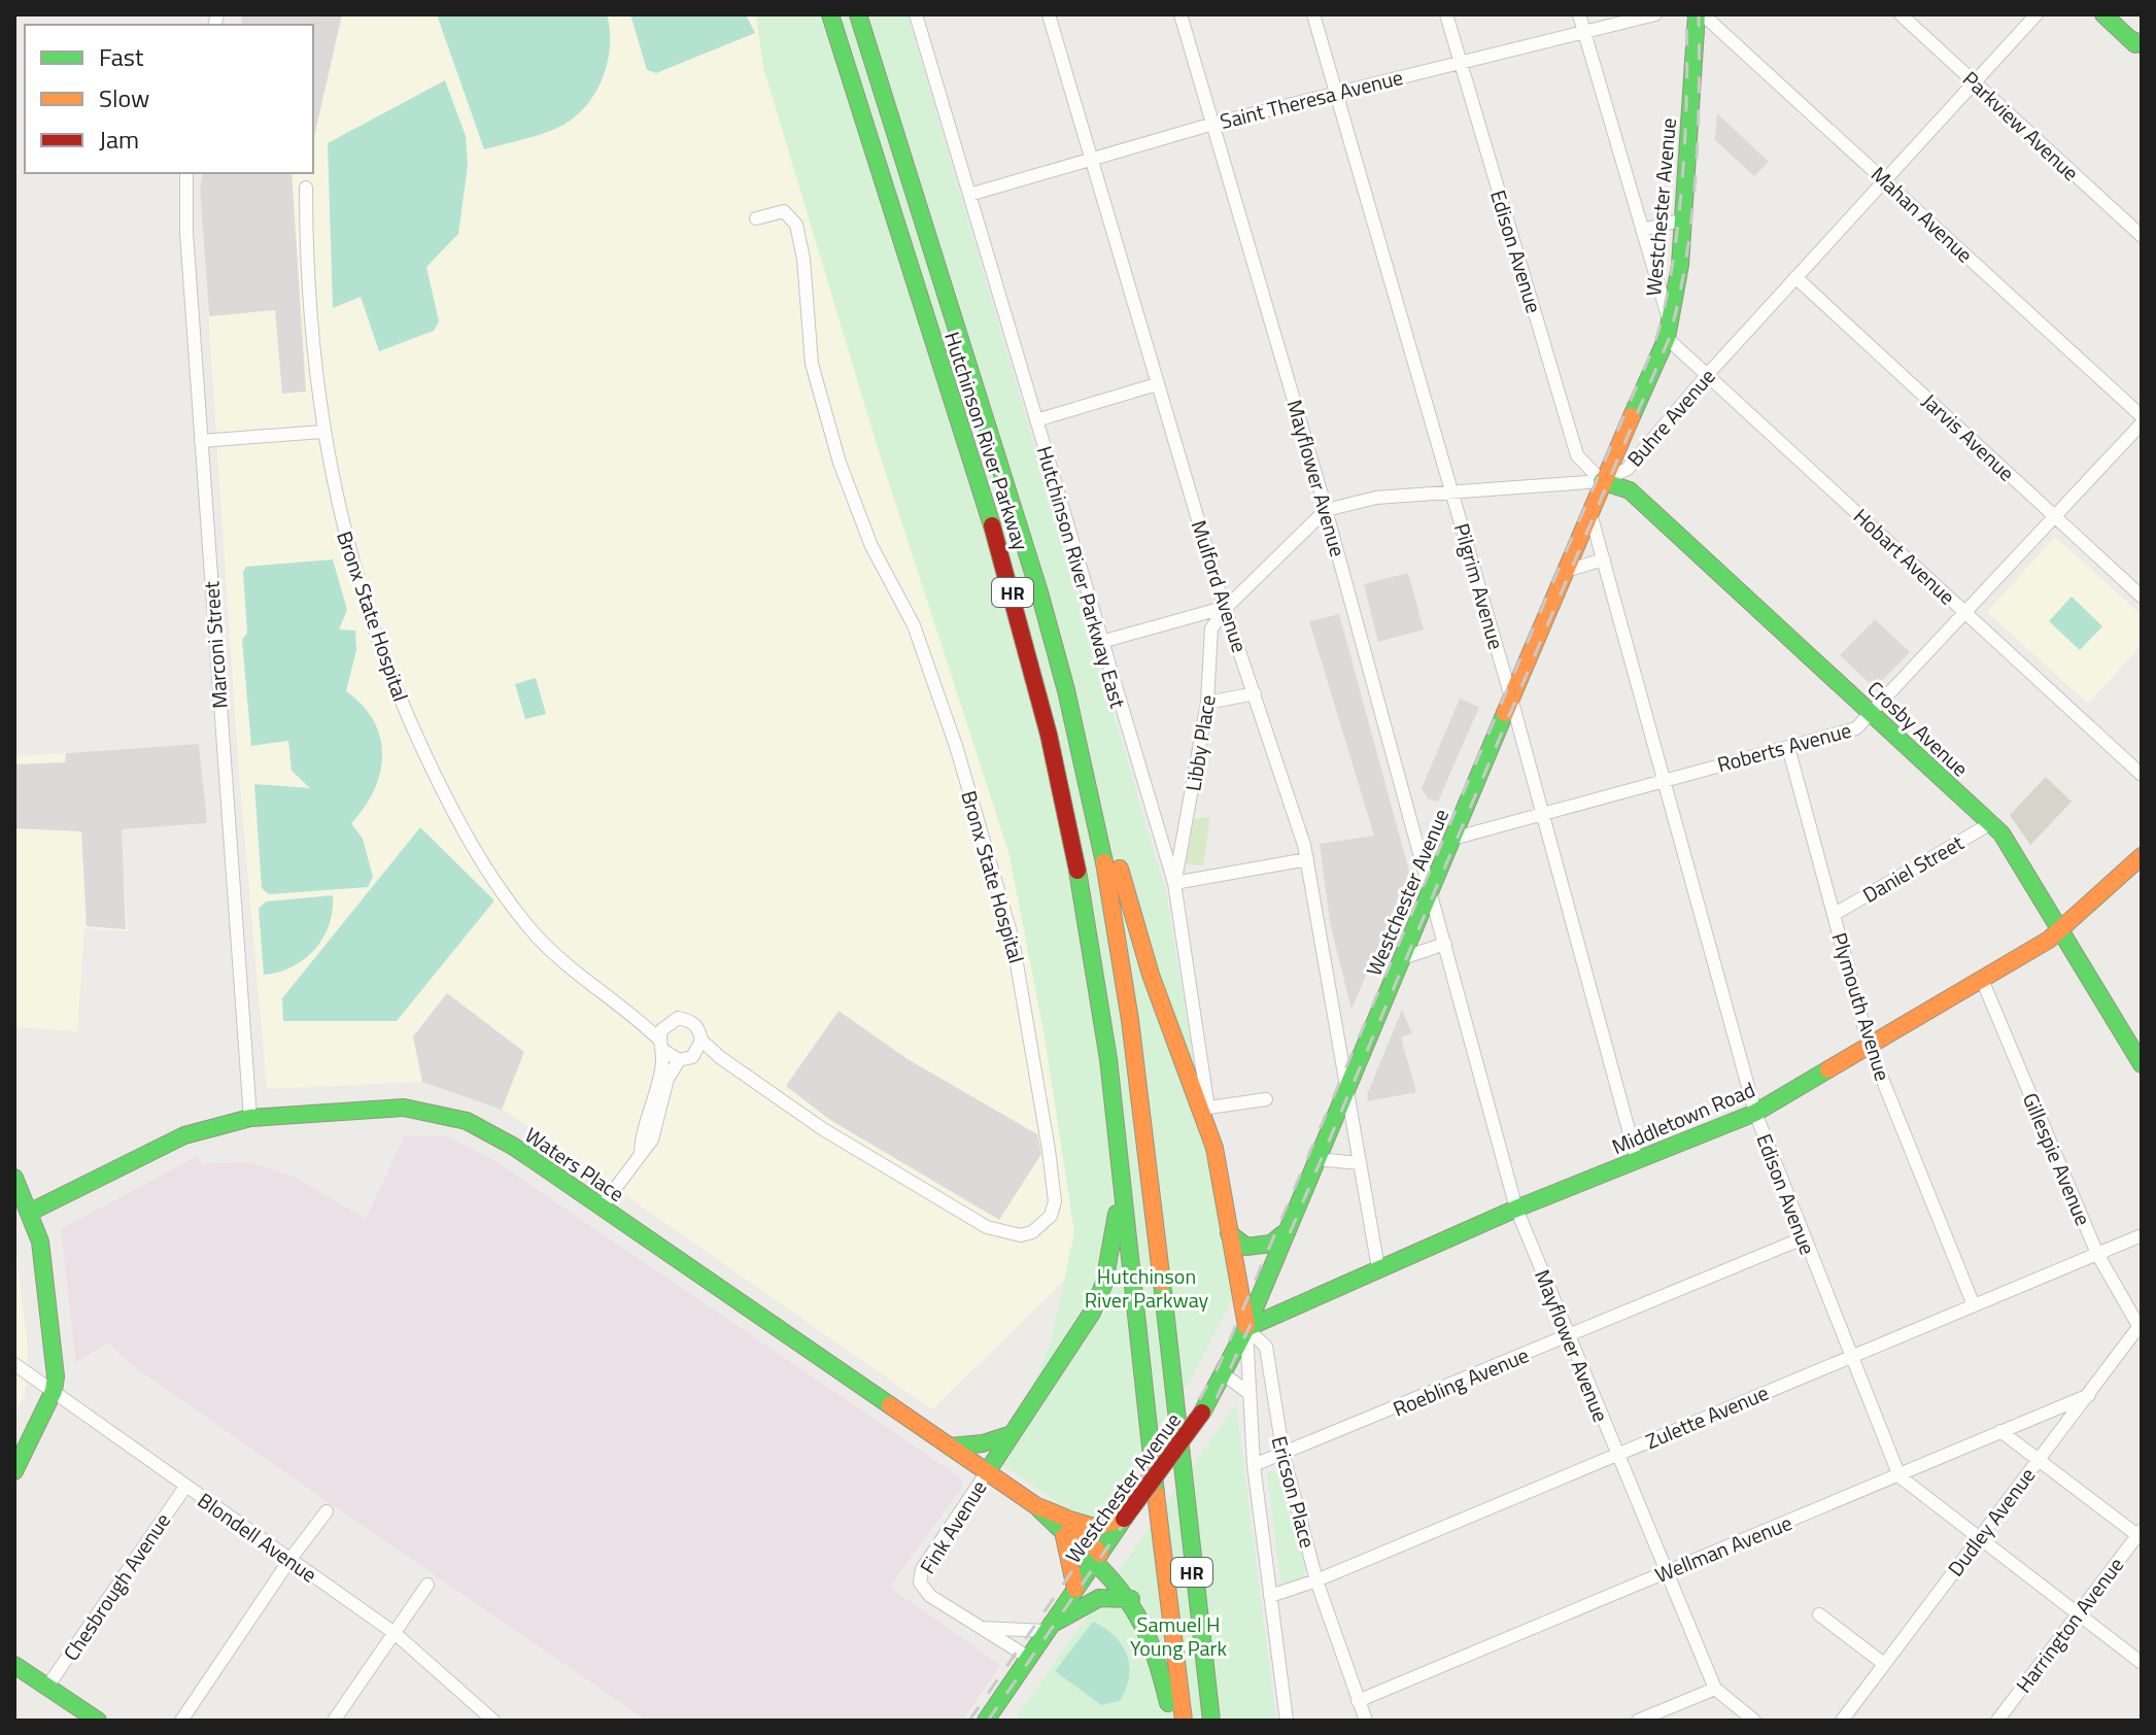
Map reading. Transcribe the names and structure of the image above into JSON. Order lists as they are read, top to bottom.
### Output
{
  "streets": {
    "main road": [
      "Westchester Avenue",
      "Hutchinson River Parkway",
      "HR",
      "Crosby Avenue",
      "Middletown Road",
      "Waters Place"
    ],
    "street": [
      "Saint Theresa Avenue",
      "Parkview Avenue",
      "Mahan Avenue",
      "Edison Avenue",
      "Buhre Avenue",
      "Jarvis Avenue",
      "Mayflower Avenue",
      "Hobart Avenue",
      "Hutchinson River Parkway East",
      "Mulford Avenue",
      "Pilgrim Avenue",
      "Bronx State Hospital",
      "Marconi Street",
      "Libby Place",
      "Roberts Avenue",
      "Daniel Street",
      "Plymouth Avenue",
      "Gillespie Avenue",
      "Roebling Avenue",
      "Zulette Avenue",
      "Ericson Place",
      "Dudley Avenue",
      "Fink Avenue",
      "Blondell Avenue",
      "Wellman Avenue",
      "Chesbrough Avenue",
      "Harrington Avenue"
    ]
  },
  "crossings": [
    ["Saint Theresa Avenue", "Edison Avenue"],
    ["Saint Theresa Avenue", "Mayflower Avenue"],
    ["Saint Theresa Avenue", "Hutchinson River Parkway East"],
    ["Saint Theresa Avenue", "Mulford Avenue"],
    ["Saint Theresa Avenue", "Pilgrim Avenue"],
    ["Parkview Avenue", "Buhre Avenue"],
    ["Westchester Avenue", "Edison Avenue"],
    ["Westchester Avenue", "Buhre Avenue"],
    ["Westchester Avenue", "Mayflower Avenue"],
    ["Westchester Avenue", "Hobart Avenue"],
    ["Westchester Avenue", "Mulford Avenue"],
    ["Westchester Avenue", "Pilgrim Avenue"],
    ["Westchester Avenue", "Crosby Avenue"],
    ["Westchester Avenue", "Roberts Avenue"],
    ["Westchester Avenue", "Middletown Road"],
    ["Westchester Avenue", "Waters Place"],
    ["Westchester Avenue", "Ericson Place"],
    ["Westchester Avenue", "Fink Avenue"],
    ["Mahan Avenue", "Buhre Avenue"],
    ["Edison Avenue", "Buhre Avenue"],
    ["Edison Avenue", "Crosby Avenue"],
    ["Edison Avenue", "Roberts Avenue"],
    ["Edison Avenue", "Middletown Road"],
    ["Edison Avenue", "Roebling Avenue"],
    ["Edison Avenue", "Zulette Avenue"],
    ["Edison Avenue", "Wellman Avenue"],
    ["Buhre Avenue", "Jarvis Avenue"],
    ["Buhre Avenue", "Mayflower Avenue"],
    ["Buhre Avenue", "Hobart Avenue"],
    ["Buhre Avenue", "Pilgrim Avenue"],
    ["Buhre Avenue", "Crosby Avenue"],
    ["Jarvis Avenue", "Roberts Avenue"],
    ["Mayflower Avenue", "Middletown Road"],
    ["Mayflower Avenue", "Roebling Avenue"],
    ["Mayflower Avenue", "Zulette Avenue"],
    ["Mayflower Avenue", "Wellman Avenue"],
    ["Hobart Avenue", "Roberts Avenue"],
    ["Hutchinson River Parkway East", "Libby Place"],
    ["Mulford Avenue", "Libby Place"],
    ["Mulford Avenue", "Middletown Road"],
    ["Pilgrim Avenue", "Roberts Avenue"],
    ["Pilgrim Avenue", "Middletown Road"],
    ["Marconi Street", "Waters Place"],
    ["Crosby Avenue", "Roberts Avenue"],
    ["Crosby Avenue", "Daniel Street"],
    ["Crosby Avenue", "Middletown Road"],
    ["Roberts Avenue", "Plymouth Avenue"],
    ["Daniel Street", "Plymouth Avenue"],
    ["Plymouth Avenue", "Middletown Road"],
    ["Plymouth Avenue", "Zulette Avenue"],
    ["Middletown Road", "Gillespie Avenue"],
    ["Middletown Road", "Ericson Place"],
    ["Gillespie Avenue", "Zulette Avenue"],
    ["Gillespie Avenue", "Dudley Avenue"],
    ["Waters Place", "Fink Avenue"],
    ["Roebling Avenue", "Ericson Place"],
    ["Zulette Avenue", "Ericson Place"],
    ["Ericson Place", "Wellman Avenue"],
    ["Dudley Avenue", "Wellman Avenue"],
    ["Blondell Avenue", "Chesbrough Avenue"]
  ],
  "parks": ["Hutchinson River Parkway", "Samuel H Young Park"],
  "legend": ["Fast", "Slow", "Jam"]
}
